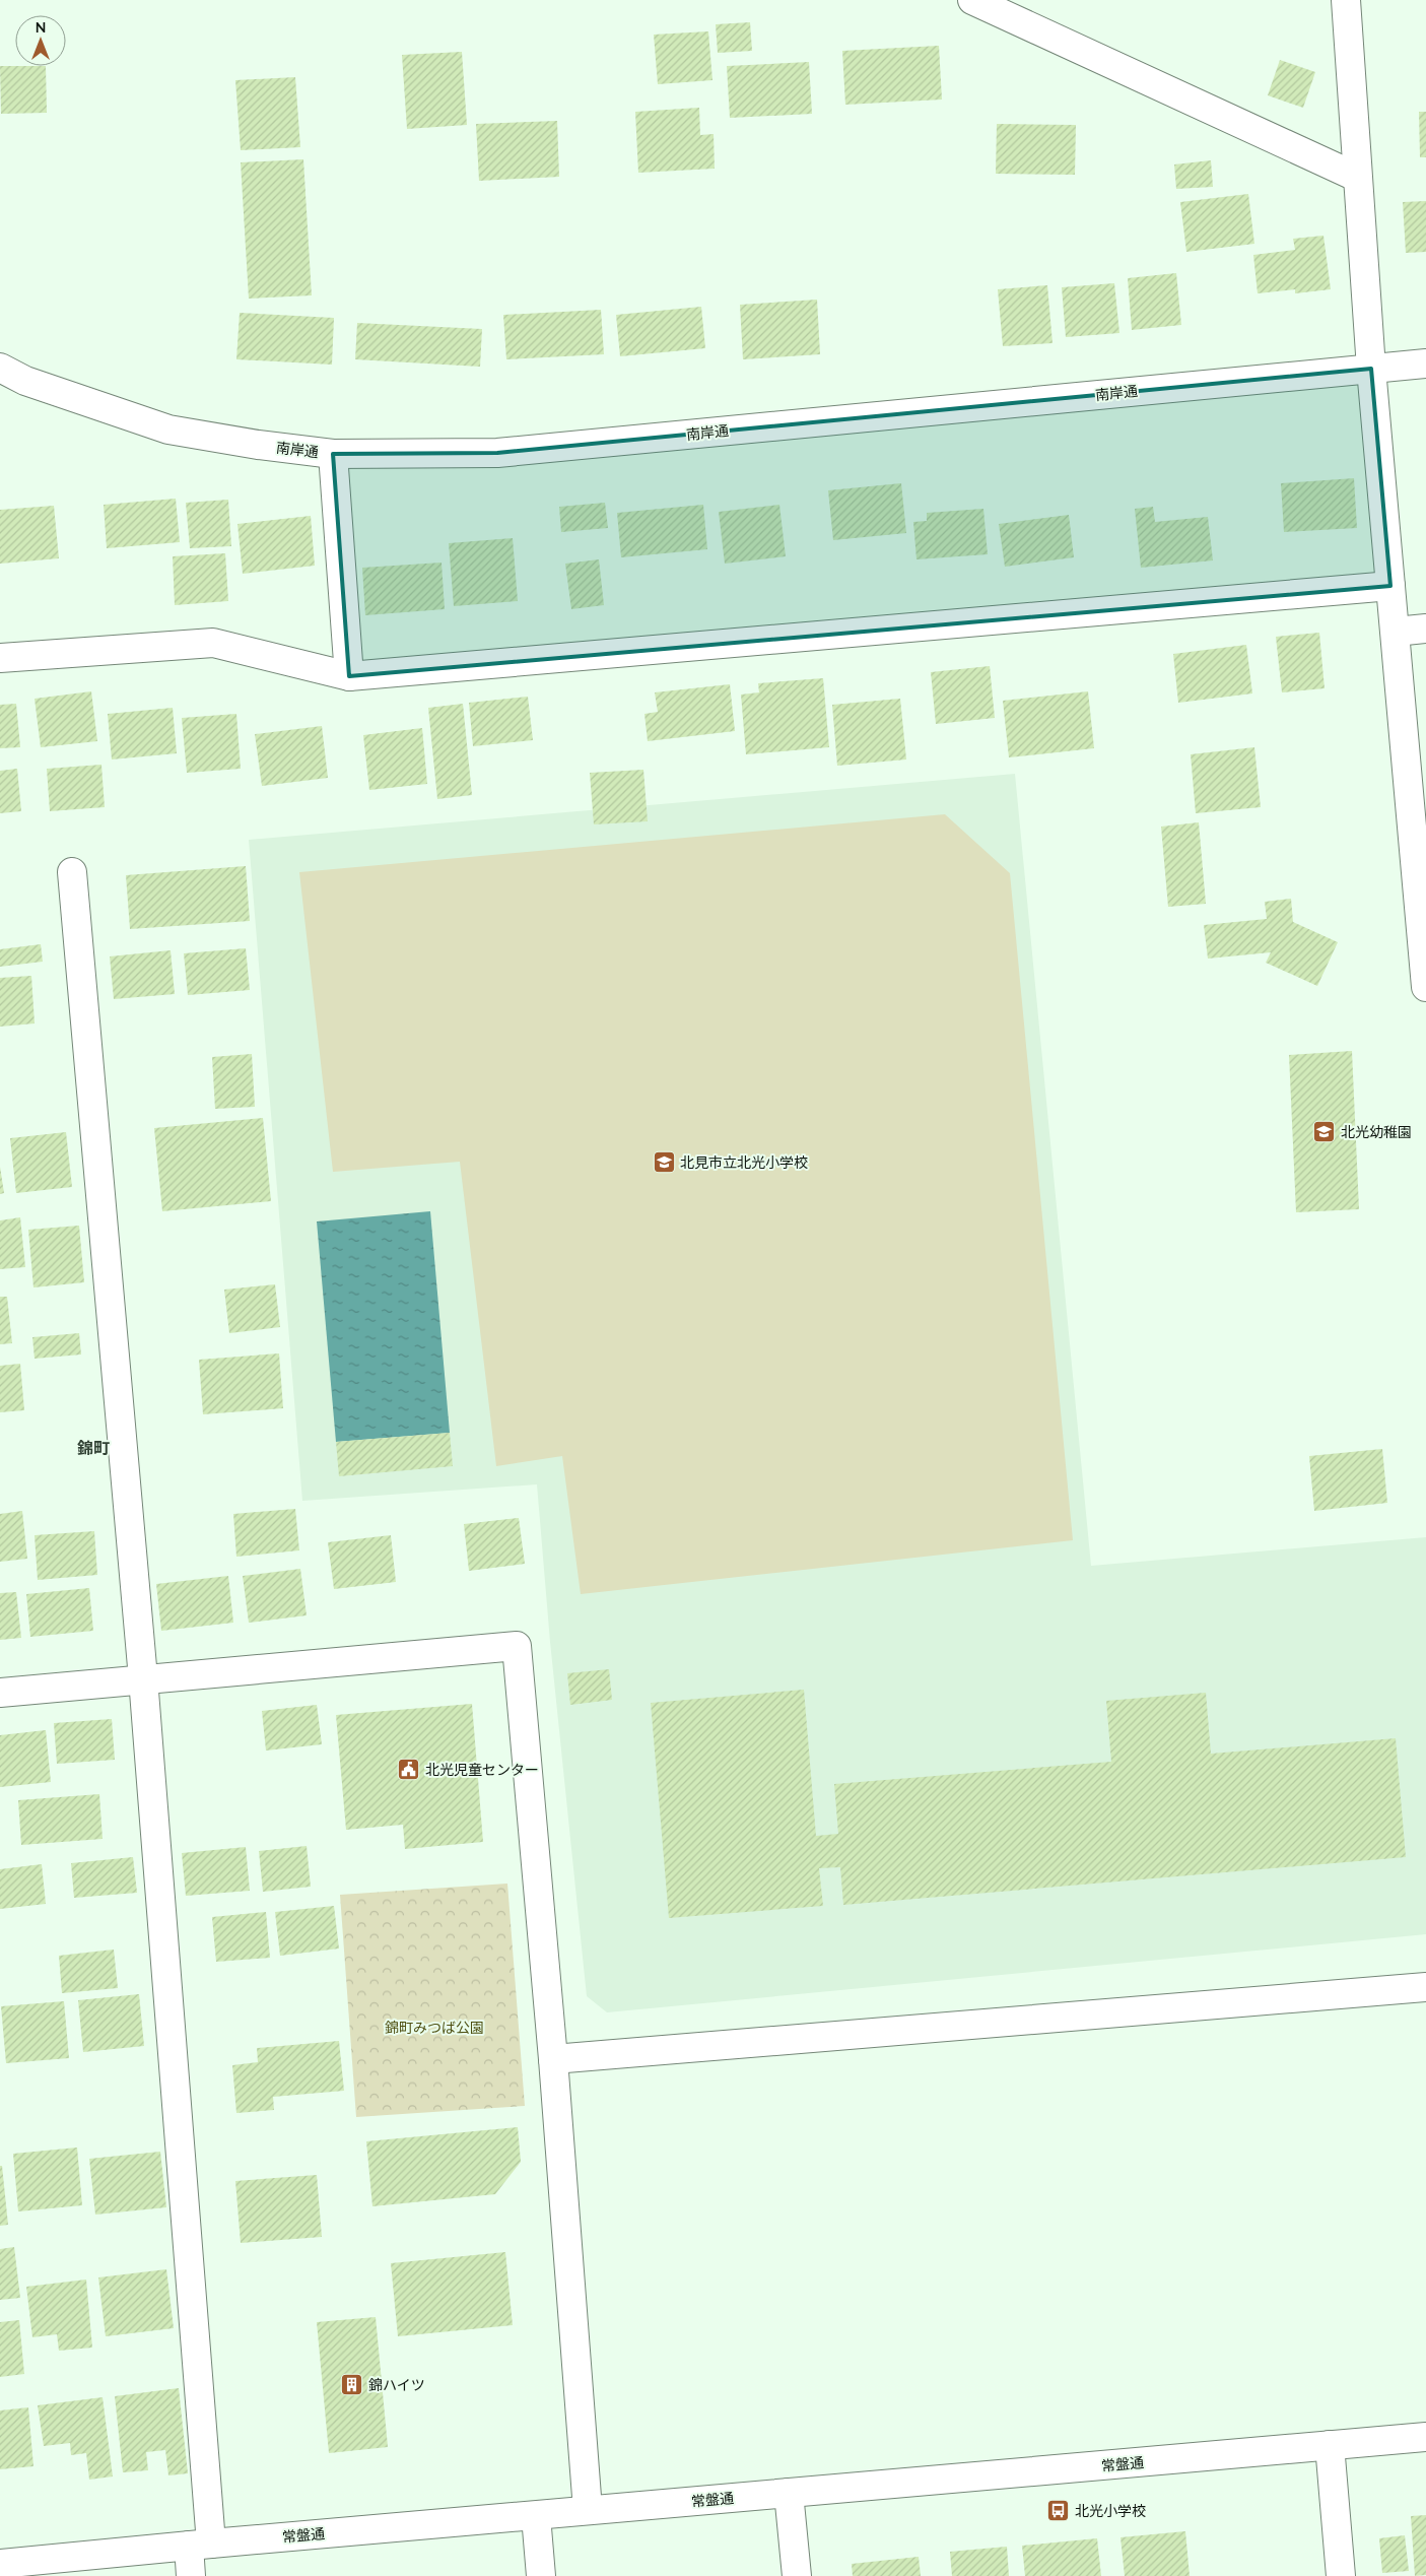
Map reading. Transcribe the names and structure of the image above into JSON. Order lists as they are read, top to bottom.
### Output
{
  "streets": {
    "street": ["南岸通", "常盤通"]
  },
  "districts": ["錦町"],
  "parks": ["錦町みつば公園"],
  "places": {
    "school or university": ["北光幼稚園", "北見市立北光小学校"],
    "public building": ["北光児童センター"],
    "building": ["錦ハイツ"],
    "bus stop": ["北光小学校"]
  },
  "north": "top"
}
